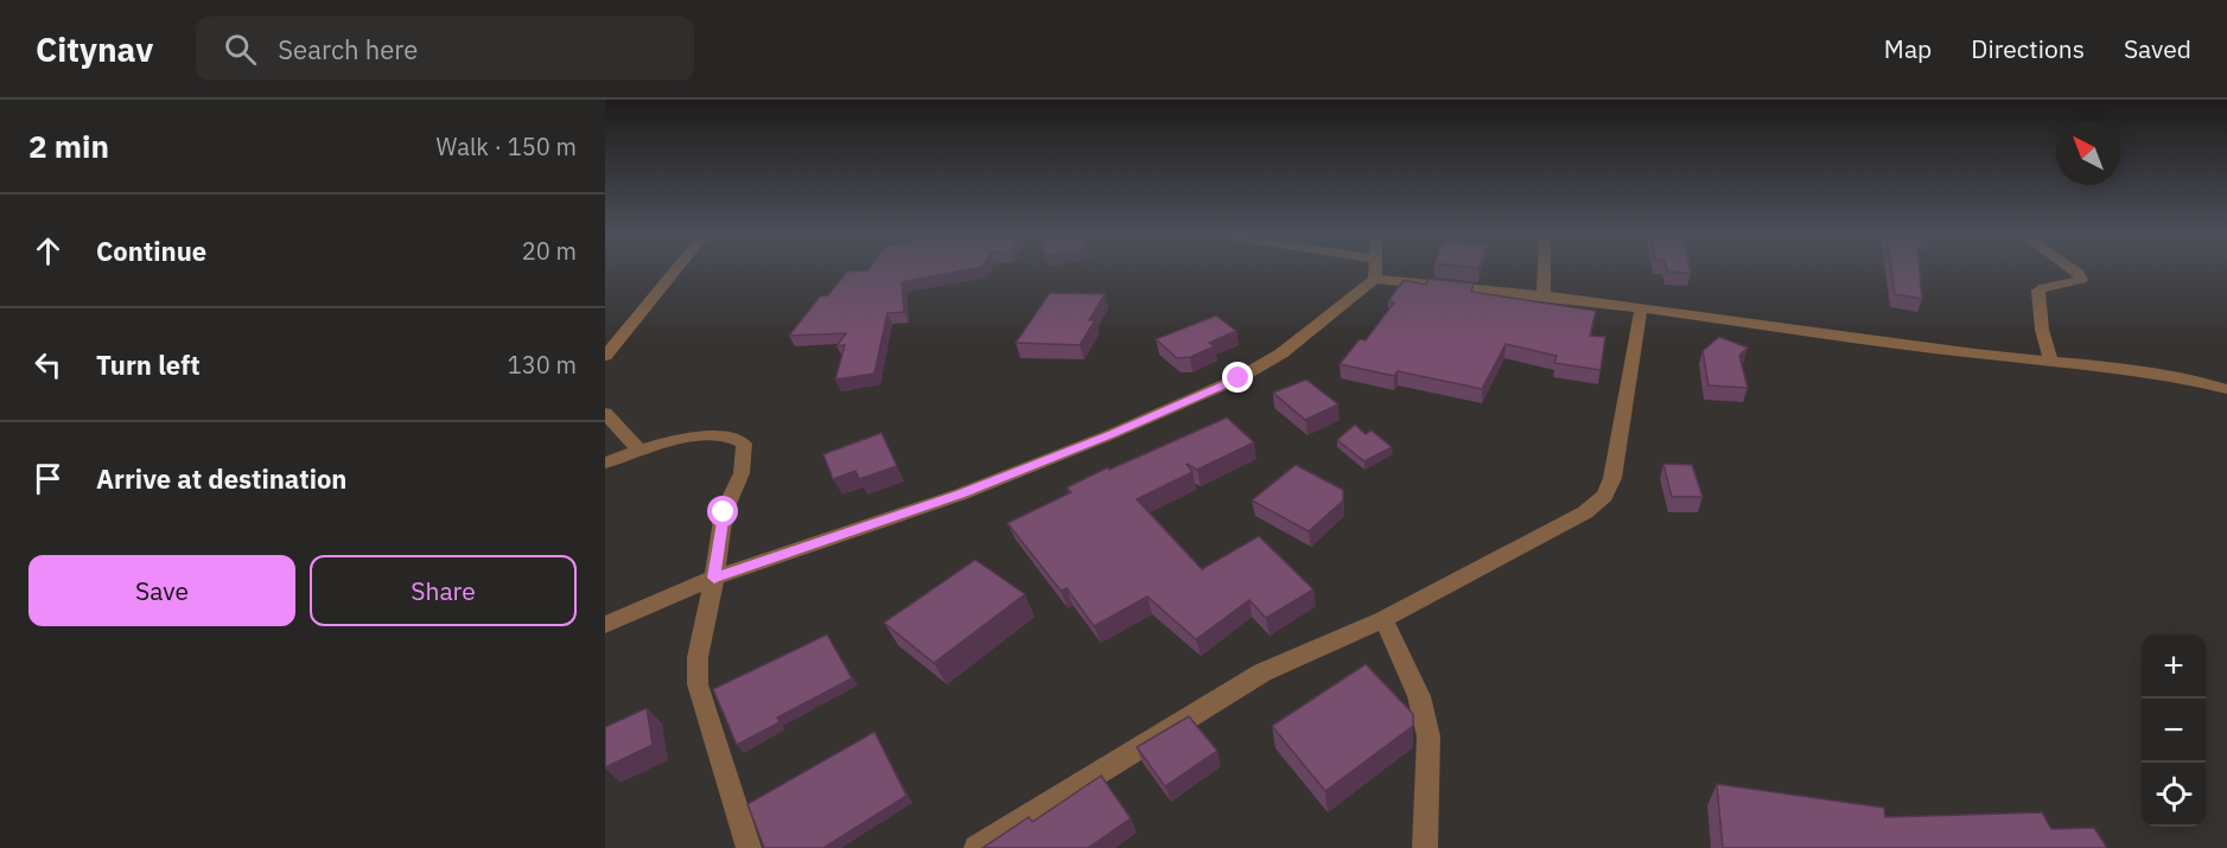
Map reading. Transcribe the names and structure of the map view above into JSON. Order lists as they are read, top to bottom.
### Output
{
  "north": "top left",
  "page": {
    "header": "Citynav",
    "search": "Search here",
    "nav": ["Map", "Directions", "Saved"],
    "heading": ["2 min", "Walk · 150 m"],
    "list": [
      ["Continue", "20 m"],
      ["Turn left", "130 m"],
      "Arrive at destination"
    ],
    "buttons": ["Save", "Share"],
    "map_buttons": ["+", "−"]
  }
}
